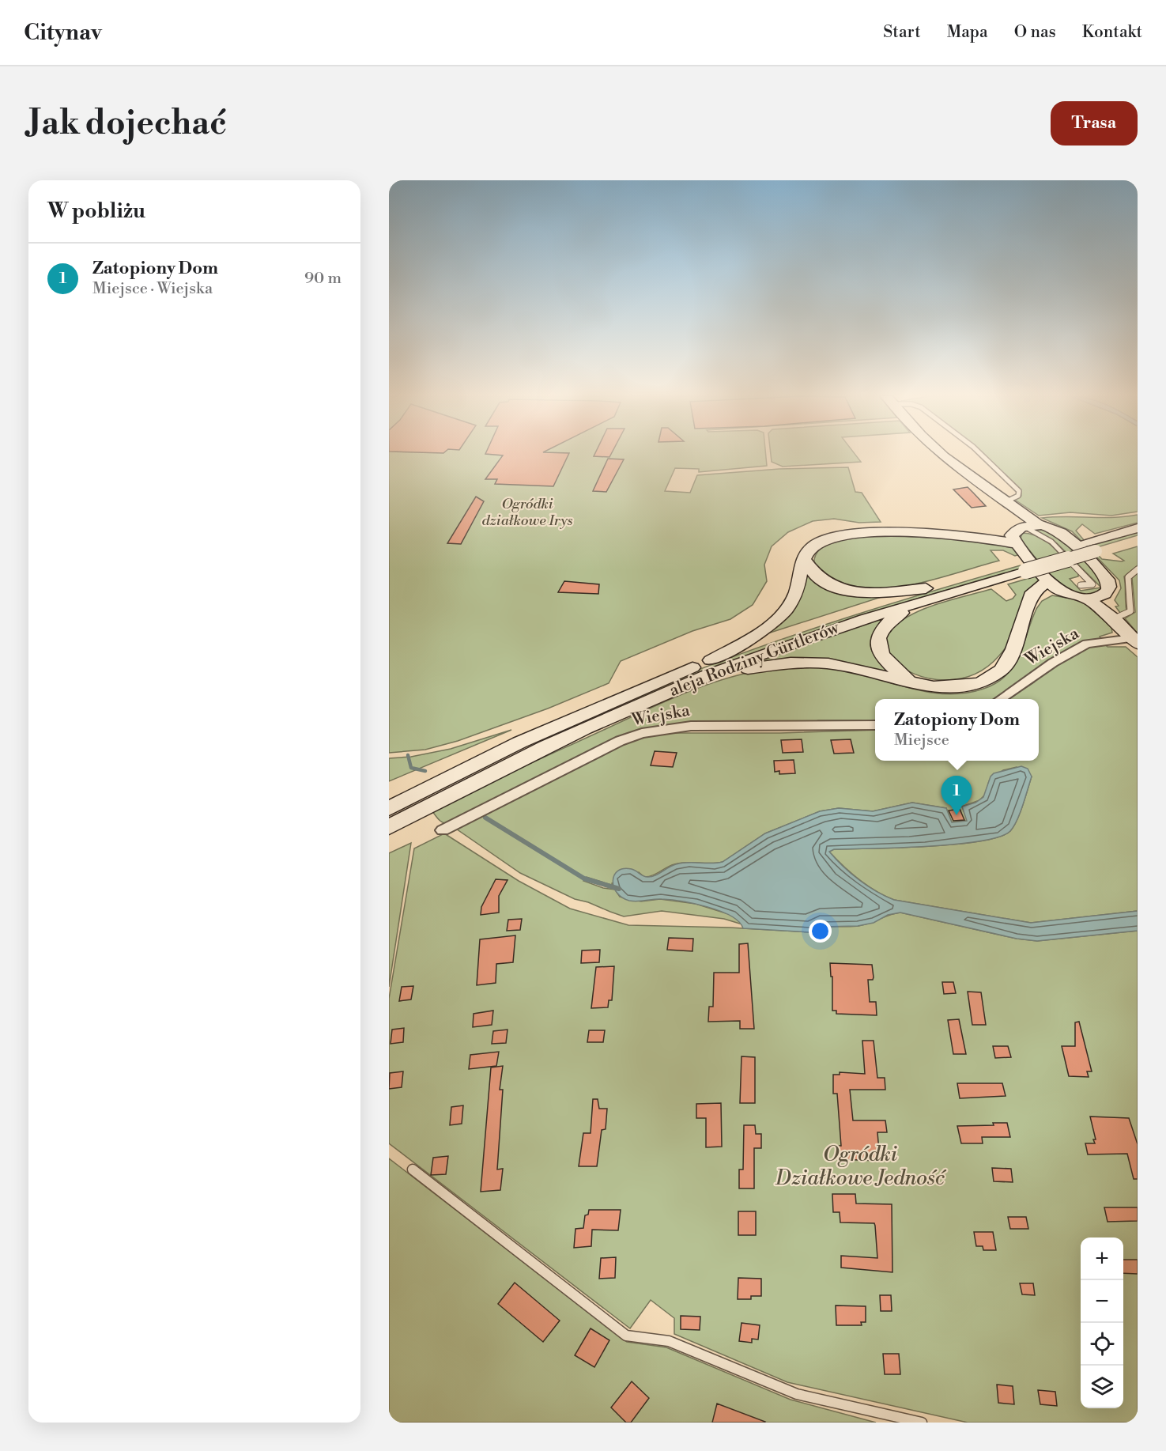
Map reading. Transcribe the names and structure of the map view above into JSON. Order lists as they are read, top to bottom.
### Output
{
  "streets": {
    "main road": ["aleja Rodziny Gürtlerów"],
    "street": ["Wiejska"]
  },
  "parks": ["Ogródki działkowe Irys", "Ogródki Działkowe Jedność"],
  "page": {
    "header": "Citynav",
    "nav": [
      "Start",
      "Mapa",
      "O nas",
      "Kontakt"
    ],
    "buttons": "Trasa",
    "title": "Jak dojechać",
    "heading": "W pobliżu",
    "list": [
      {
        "mark": "1",
        "name": "Zatopiony Dom",
        "note": "Miejsce · Wiejska",
        "value": "90 m"
      }
    ],
    "popup": ["Zatopiony Dom", "Miejsce"],
    "pins": "1",
    "map_buttons": ["+", "−"]
  }
}
